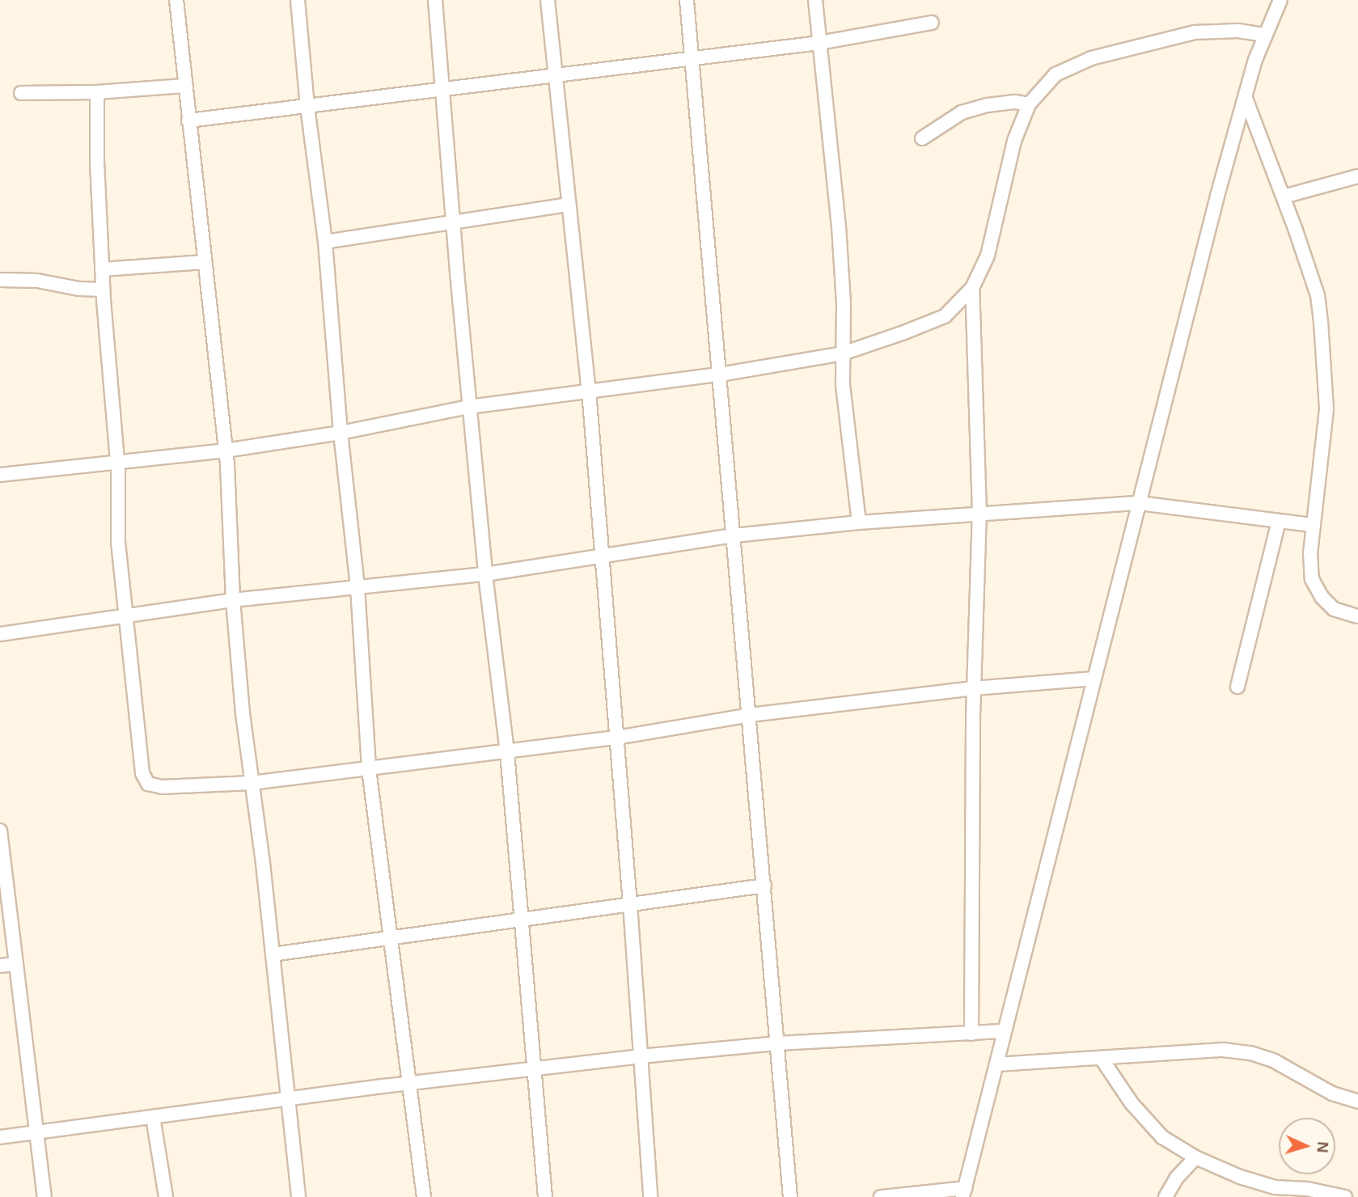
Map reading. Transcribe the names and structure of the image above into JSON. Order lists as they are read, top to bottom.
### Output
{
  "north": "right"
}
